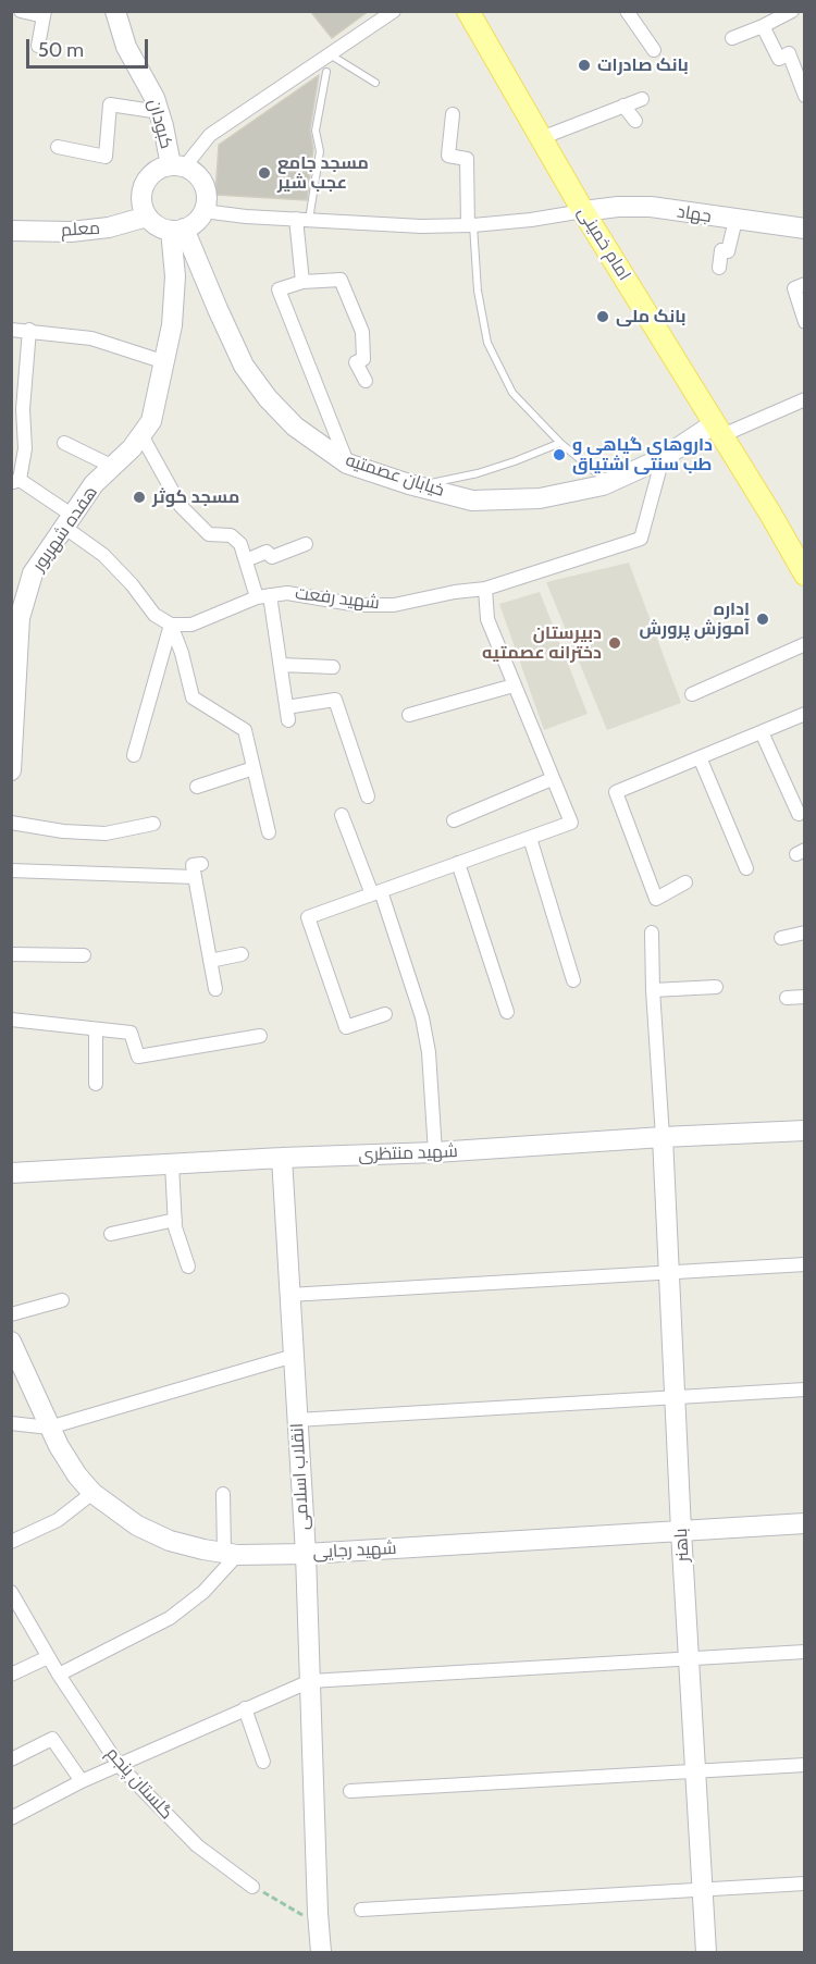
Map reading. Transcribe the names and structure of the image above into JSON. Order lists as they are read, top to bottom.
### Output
{
  "streets": {
    "main road": ["امام خمینی"],
    "street": [
      "کبودان",
      "جهاد",
      "معلم",
      "خیابان عصمتیه",
      "هفده شهریور",
      "شهید رفعت",
      "شهید منتظری",
      "انقلاب اسلامی",
      "باهنر",
      "شهید رجایی",
      "گلستان پنجم"
    ]
  },
  "crossings": [
    ["کبودان", "معلم"],
    ["کبودان", "خیابان عصمتیه"],
    ["کبودان", "هفده شهریور"],
    ["جهاد", "امام خمینی"],
    ["معلم", "خیابان عصمتیه"],
    ["معلم", "هفده شهریور"],
    ["امام خمینی", "خیابان عصمتیه"],
    ["خیابان عصمتیه", "هفده شهریور"],
    ["خیابان عصمتیه", "شهید رفعت"],
    ["شهید منتظری", "انقلاب اسلامی"],
    ["شهید منتظری", "باهنر"],
    ["انقلاب اسلامی", "شهید رجایی"],
    ["باهنر", "شهید رجایی"]
  ],
  "places": [
    "بانک صادرات",
    "مسجد جامع عجب شیر",
    "بانک ملی",
    "داروهای گیاهی و طب سنتی اشتیاق",
    "مسجد کوثر",
    "اداره آموزش پرورش",
    "دبیرستان دخترانه عصمتیه"
  ],
  "scale_bar": "50 m"
}
